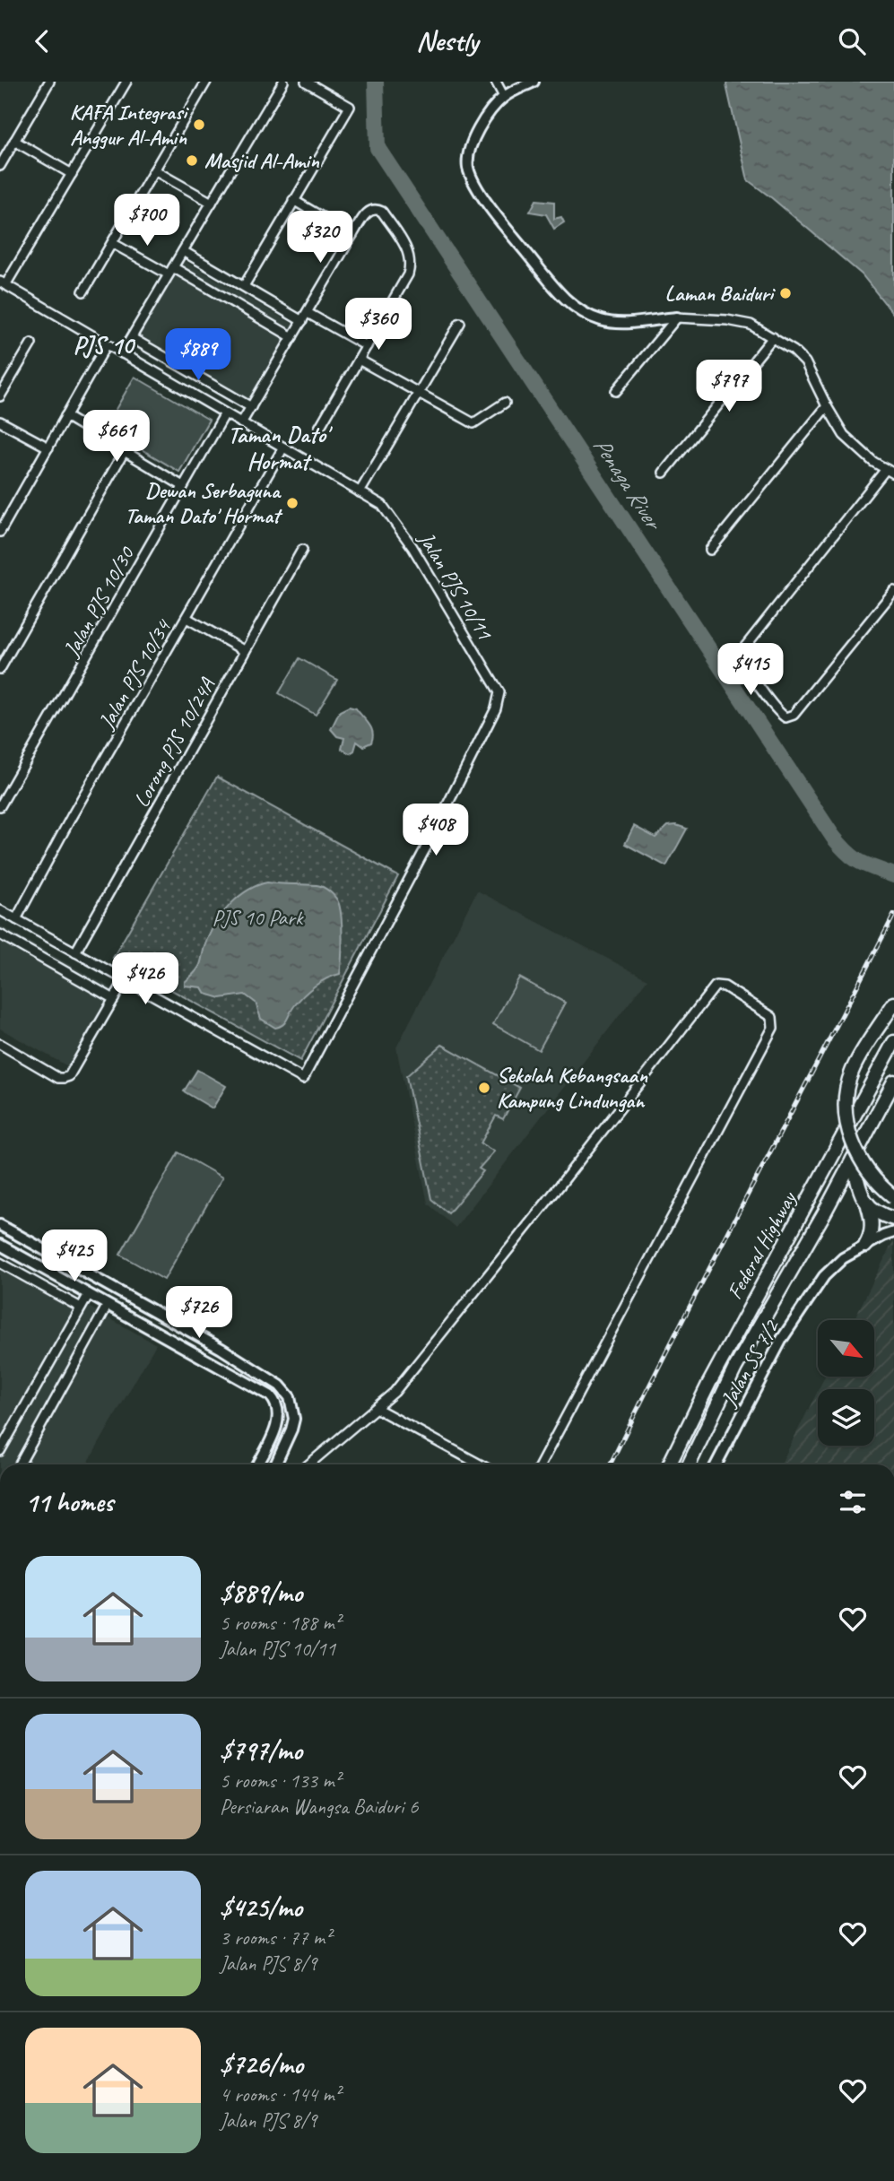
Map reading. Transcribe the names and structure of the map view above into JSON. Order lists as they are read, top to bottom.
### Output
{
  "streets": {
    "main road": ["Federal Highway"],
    "street": [
      "Jalan PJS 10/11",
      "Jalan PJS 10/30",
      "Jalan PJS 10/34",
      "Lorong PJS 10/24A",
      "Jalan SS 7/2"
    ]
  },
  "crossings": [
    ["Jalan PJS 10/11", "Jalan PJS 10/30"],
    ["Jalan PJS 10/11", "Jalan PJS 10/34"]
  ],
  "districts": ["PJS 10", "Taman Dato' Hormat"],
  "water": ["Penaga River"],
  "parks": ["PJS 10 Park"],
  "places": [
    "KAFA Integrasi Anggur Al-Amin",
    "Masjid Al-Amin",
    "Laman Baiduri",
    "Dewan Serbaguna Taman Dato' Hormat",
    "Sekolah Kebangsaan Kampung Lindungan"
  ],
  "north": "bottom right",
  "page": {
    "header": "Nestly",
    "price": [
      "$700",
      "$320",
      "$360",
      "$889",
      "$797",
      "$661",
      "$415",
      "$408",
      "$426",
      "$425",
      "$726"
    ],
    "heading": "11 homes",
    "list": [
      {
        "name": "$889/mo",
        "note": "5 rooms · 188 m² · Jalan PJS 10/11"
      },
      {
        "name": "$797/mo",
        "note": "5 rooms · 133 m² · Persiaran Wangsa Baiduri 6"
      },
      {
        "name": "$425/mo",
        "note": "3 rooms · 77 m² · Jalan PJS 8/9"
      },
      {
        "name": "$726/mo",
        "note": "4 rooms · 144 m² · Jalan PJS 8/9"
      }
    ]
  }
}
